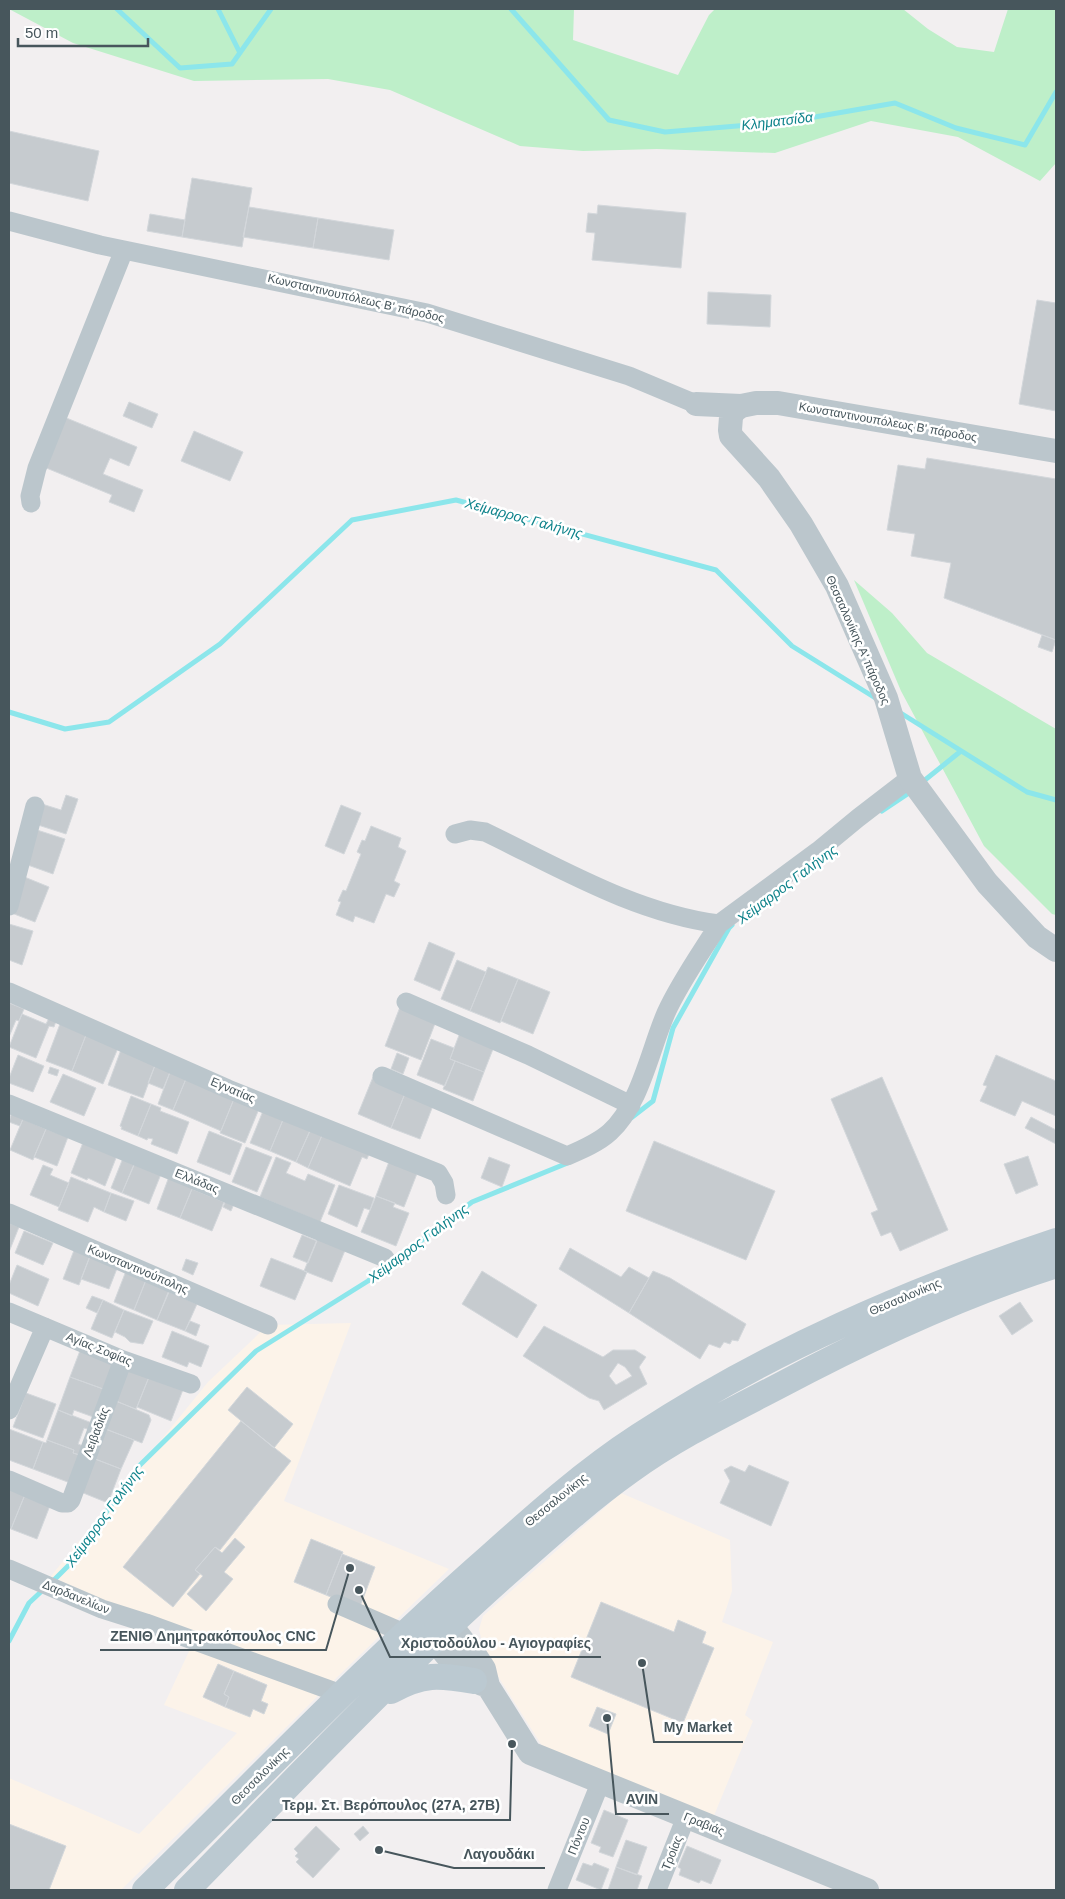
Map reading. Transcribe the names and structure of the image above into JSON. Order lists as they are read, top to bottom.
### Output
{
  "streets": {
    "main road": ["Θεσσαλονίκης"],
    "street": [
      "Κωνσταντινουπόλεως Β' πάροδος",
      "Θεσσαλονίκης Α' πάροδος",
      "Εγνατίας",
      "Ελλάδας",
      "Κωνσταντινούπολης",
      "Αγίας Σοφίας",
      "Λειβαδιάς",
      "Δαρδανελίων",
      "Γραβιάς",
      "Πόντου",
      "Τροίας"
    ]
  },
  "crossings": [
    ["Κωνσταντινουπόλεως Β' πάροδος", "Θεσσαλονίκης Α' πάροδος"],
    ["Θεσσαλονίκης", "Δαρδανελίων"],
    ["Θεσσαλονίκης", "Γραβιάς"],
    ["Αγίας Σοφίας", "Λειβαδιάς"],
    ["Γραβιάς", "Πόντου"],
    ["Γραβιάς", "Τροίας"]
  ],
  "water": ["Κληματσίδα", "Χείμαρρος Γαλήνης"],
  "places": [
    "ΖΕΝΙΘ Δημητρακόπουλος CNC",
    "Χριστοδούλου - Αγιογραφίες",
    "My Market",
    "AVIN",
    "Τερμ. Στ. Βερόπουλος (27Α, 27Β)",
    "Λαγουδάκι"
  ],
  "scale_bar": "50 m"
}
